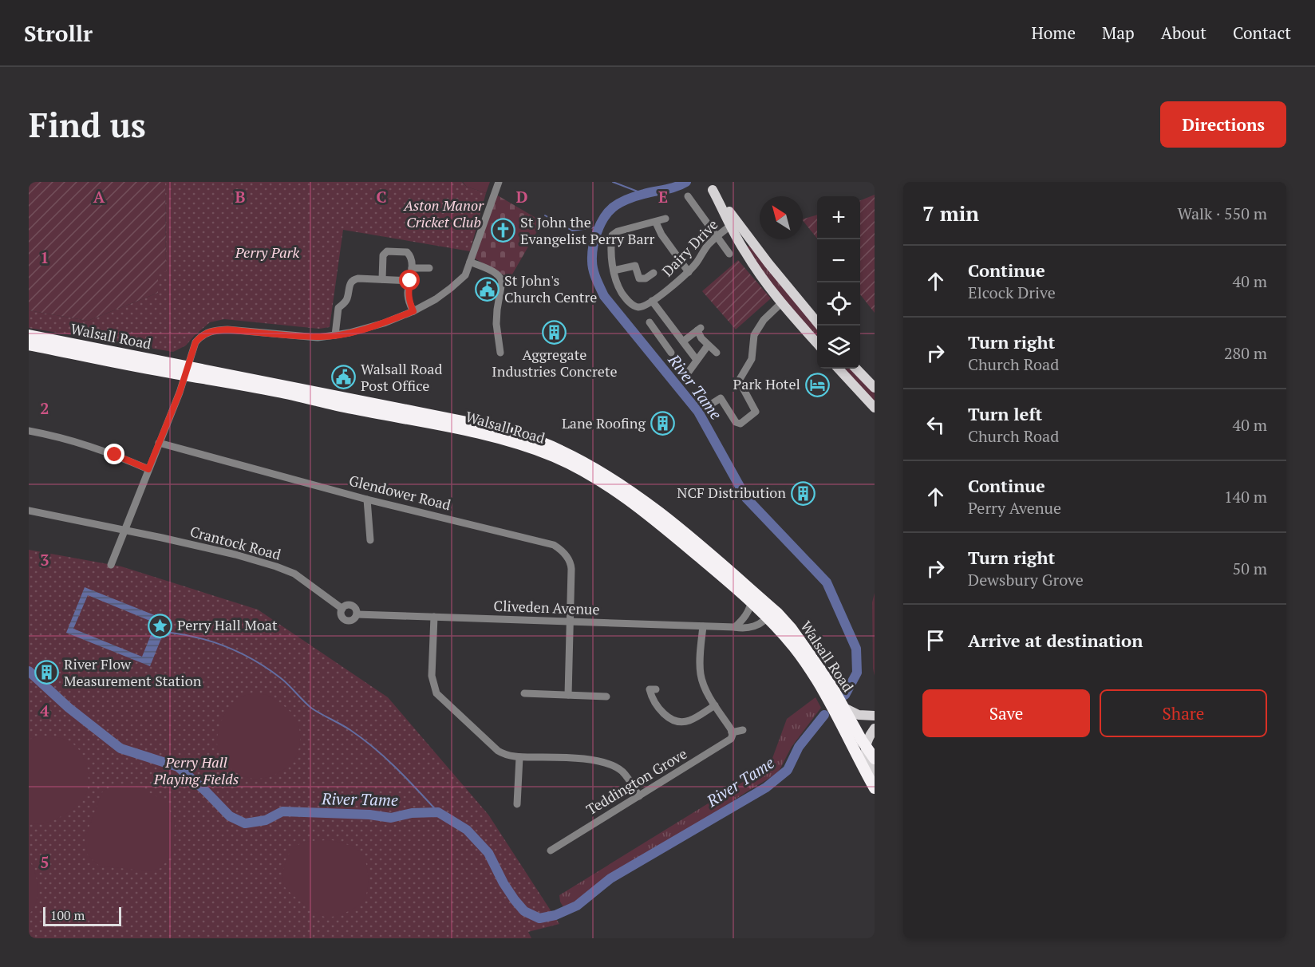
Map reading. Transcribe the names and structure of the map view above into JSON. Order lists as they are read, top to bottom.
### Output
{
  "streets": {
    "highway": ["Walsall Road"],
    "street": [
      "Dairy Drive",
      "Glendower Road",
      "Crantock Road",
      "Cliveden Avenue",
      "Teddington Grove"
    ]
  },
  "crossings": [
    ["Glendower Road", "Cliveden Avenue"],
    ["Crantock Road", "Cliveden Avenue"]
  ],
  "water": ["River Tame"],
  "parks": ["Aston Manor Cricket Club", "Perry Park", "Perry Hall Playing Fields"],
  "places": {
    "church": ["St John the Evangelist Perry Barr"],
    "public building": ["St John's Church Centre", "Walsall Road Post Office"],
    "building": [
      "Aggregate Industries Concrete",
      "Lane Roofing",
      "NCF Distribution",
      "River Flow Measurement Station"
    ],
    "hotel": ["Park Hotel"],
    "place": ["Perry Hall Moat"]
  },
  "scale_bar": "100 m",
  "north": "top left",
  "page": {
    "header": "Strollr",
    "nav": [
      "Home",
      "Map",
      "About",
      "Contact"
    ],
    "buttons": [
      "Directions",
      ["Save", "Share"]
    ],
    "title": "Find us",
    "heading": ["7 min", "Walk · 550 m"],
    "map_buttons": ["+", "−"],
    "list": [
      ["Continue", "Elcock Drive", "40 m"],
      ["Turn right", "Church Road", "280 m"],
      ["Turn left", "Church Road", "40 m"],
      ["Continue", "Perry Avenue", "140 m"],
      ["Turn right", "Dewsbury Grove", "50 m"],
      "Arrive at destination"
    ],
    "scale": "100 m"
  },
  "grid": {
    "columns": [
      "A",
      "B",
      "C",
      "D",
      "E"
    ],
    "rows": [
      "1",
      "2",
      "3",
      "4",
      "5"
    ]
  }
}
